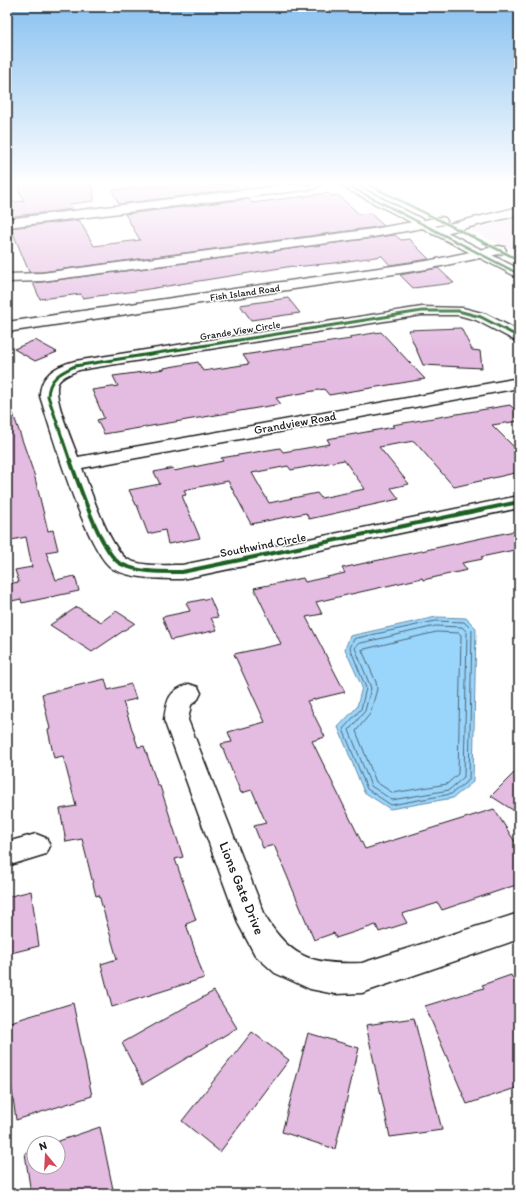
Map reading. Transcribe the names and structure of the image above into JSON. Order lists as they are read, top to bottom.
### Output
{
  "streets": {
    "street": [
      "Fish Island Road",
      "Grande View Circle",
      "Grandview Road",
      "Southwind Circle",
      "Lions Gate Drive"
    ]
  },
  "crossings": [
    ["Grande View Circle", "Grandview Road"],
    ["Grande View Circle", "Southwind Circle"],
    ["Grandview Road", "Southwind Circle"]
  ],
  "north": "top"
}
